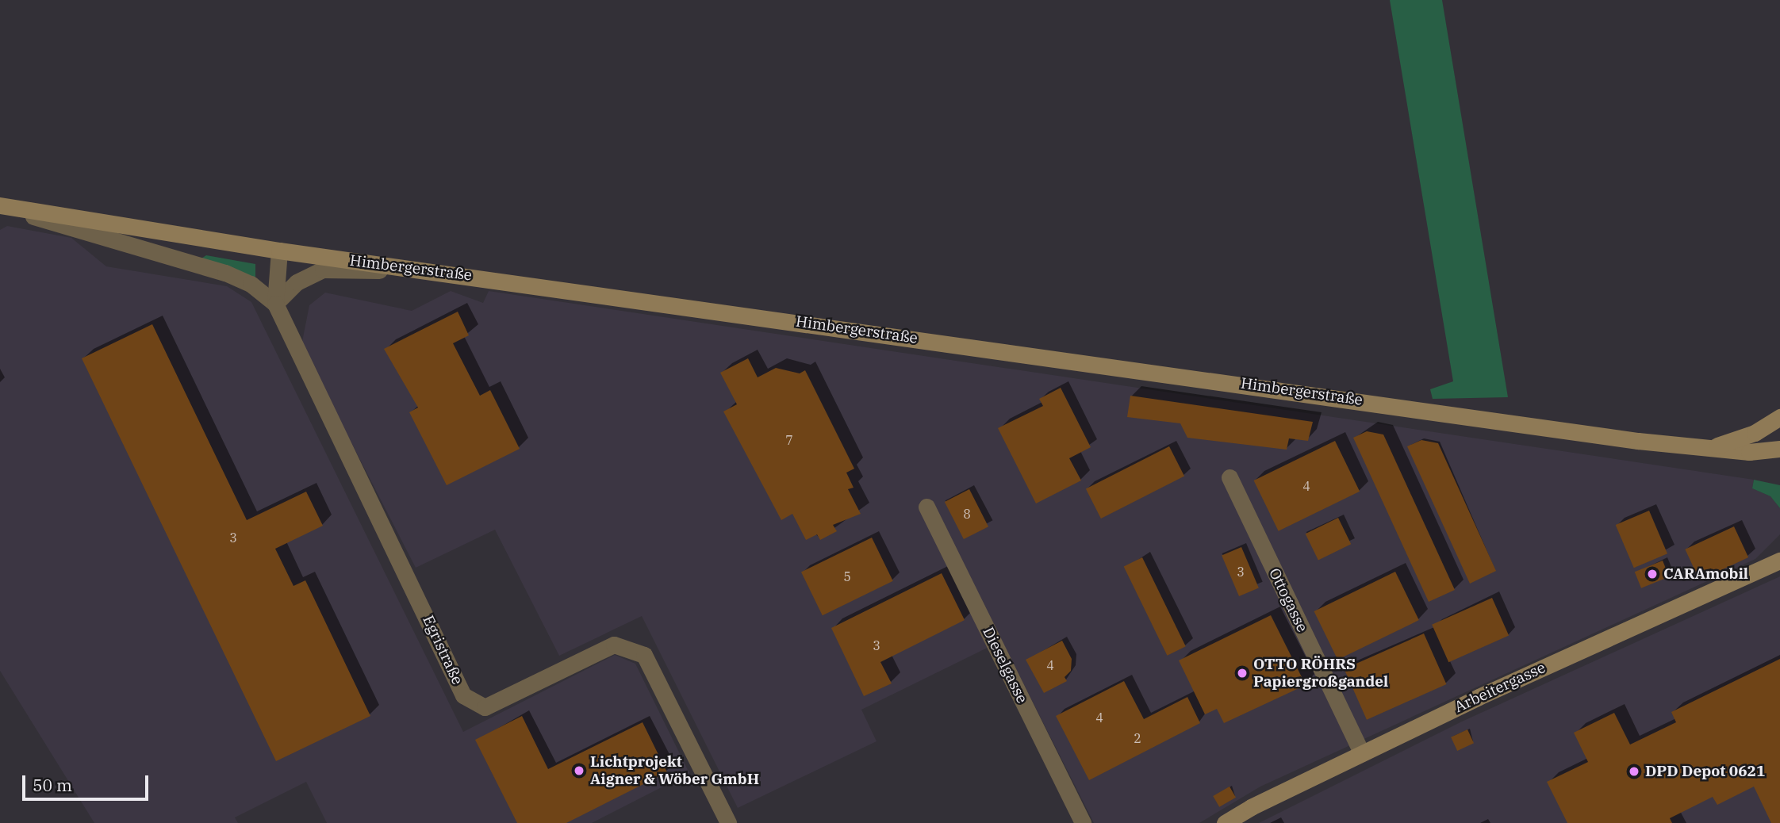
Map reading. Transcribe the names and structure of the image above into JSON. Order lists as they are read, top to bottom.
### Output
{
  "streets": {
    "street": [
      "Himbergerstraße",
      "Ottogasse",
      "Egristraße",
      "Dieselgasse",
      "Arbeitergasse"
    ]
  },
  "crossings": [
    ["Himbergerstraße", "Egristraße"],
    ["Ottogasse", "Arbeitergasse"]
  ],
  "places": [
    "CARAmobil",
    "OTTO RÖHRS Papiergroßgandel",
    "Lichtprojekt Aigner & Wöber GmbH",
    "DPD Depot 0621"
  ],
  "house_numbers": [
    "7",
    "4",
    "8",
    "3",
    "3",
    "5",
    "3",
    "4",
    "4",
    "2"
  ],
  "scale_bar": "50 m"
}
